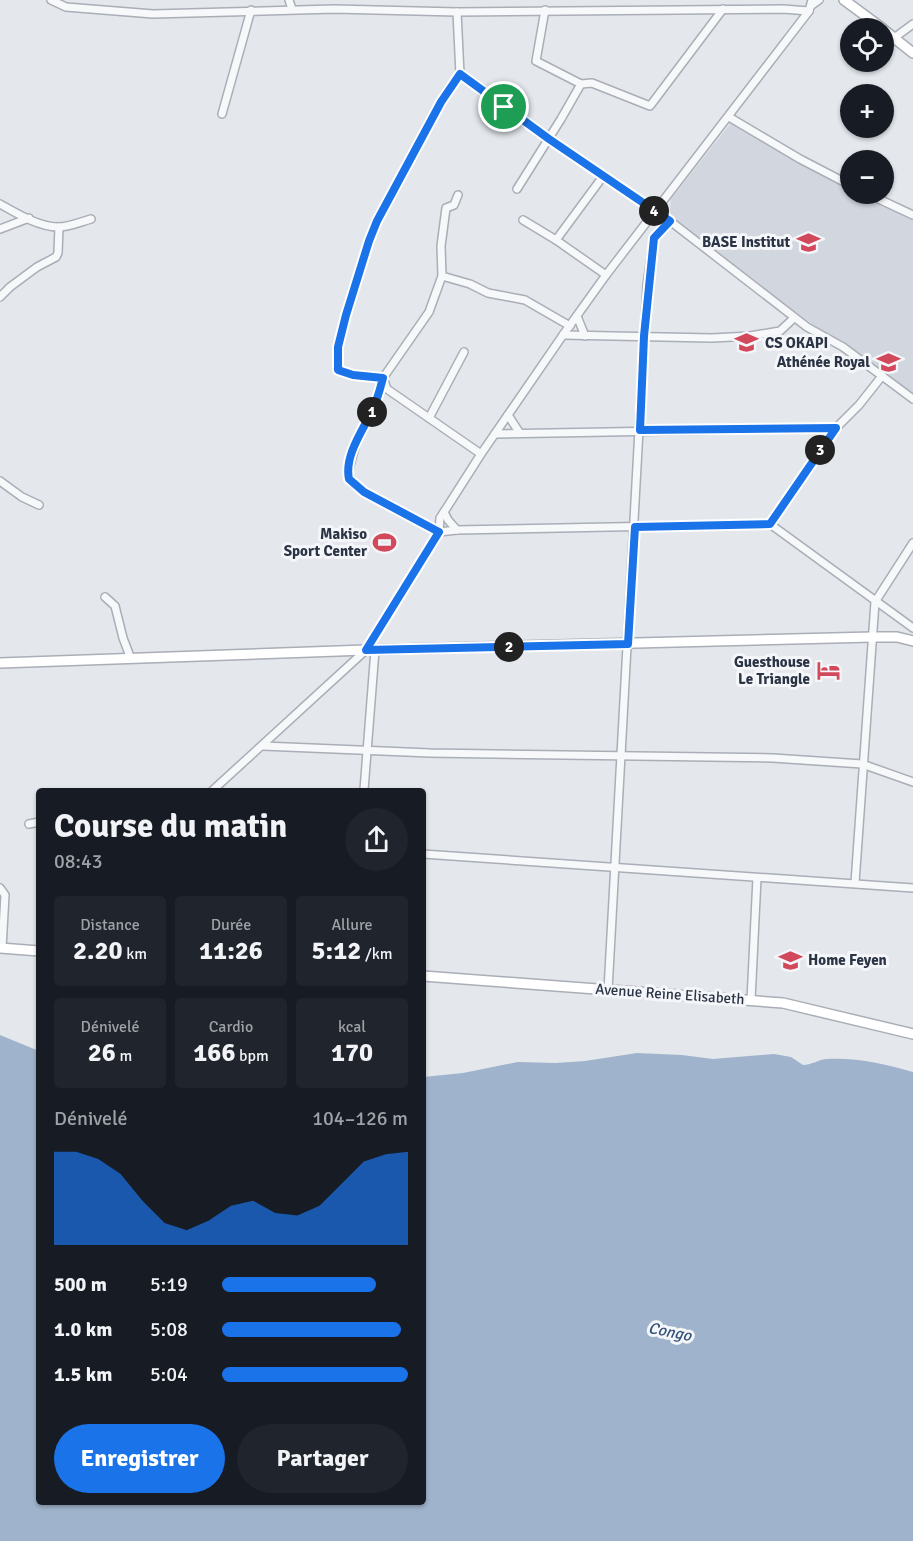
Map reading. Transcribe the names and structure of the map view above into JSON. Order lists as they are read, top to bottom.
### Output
{
  "streets": {
    "main road": ["Avenue Reine Elisabeth"]
  },
  "water": ["Congo"],
  "places": {
    "school or university": [
      "BASE Institut",
      "CS OKAPI",
      "Athénée Royal",
      "Home Feyen"
    ],
    "sports": ["Makiso Sport Center"],
    "hotel": ["Guesthouse Le Triangle"]
  },
  "page": {
    "map_buttons": ["+", "−"],
    "pins": [
      "4",
      "1",
      "3",
      "2"
    ],
    "heading": ["Course du matin", "08:43"],
    "stats": [
      ["Distance", "2.20 km"],
      ["Durée", "11:26"],
      ["Allure", "5:12 /km"],
      ["Dénivelé", "26 m"],
      ["Cardio", "166 bpm"],
      ["kcal", "170"]
    ],
    "chart": ["Dénivelé", "104–126 m"],
    "list": [
      {
        "name": "500 m",
        "note": "5:19"
      },
      {
        "name": "1.0 km",
        "note": "5:08"
      },
      {
        "name": "1.5 km",
        "note": "5:04"
      }
    ],
    "buttons": ["Enregistrer", "Partager"]
  }
}
